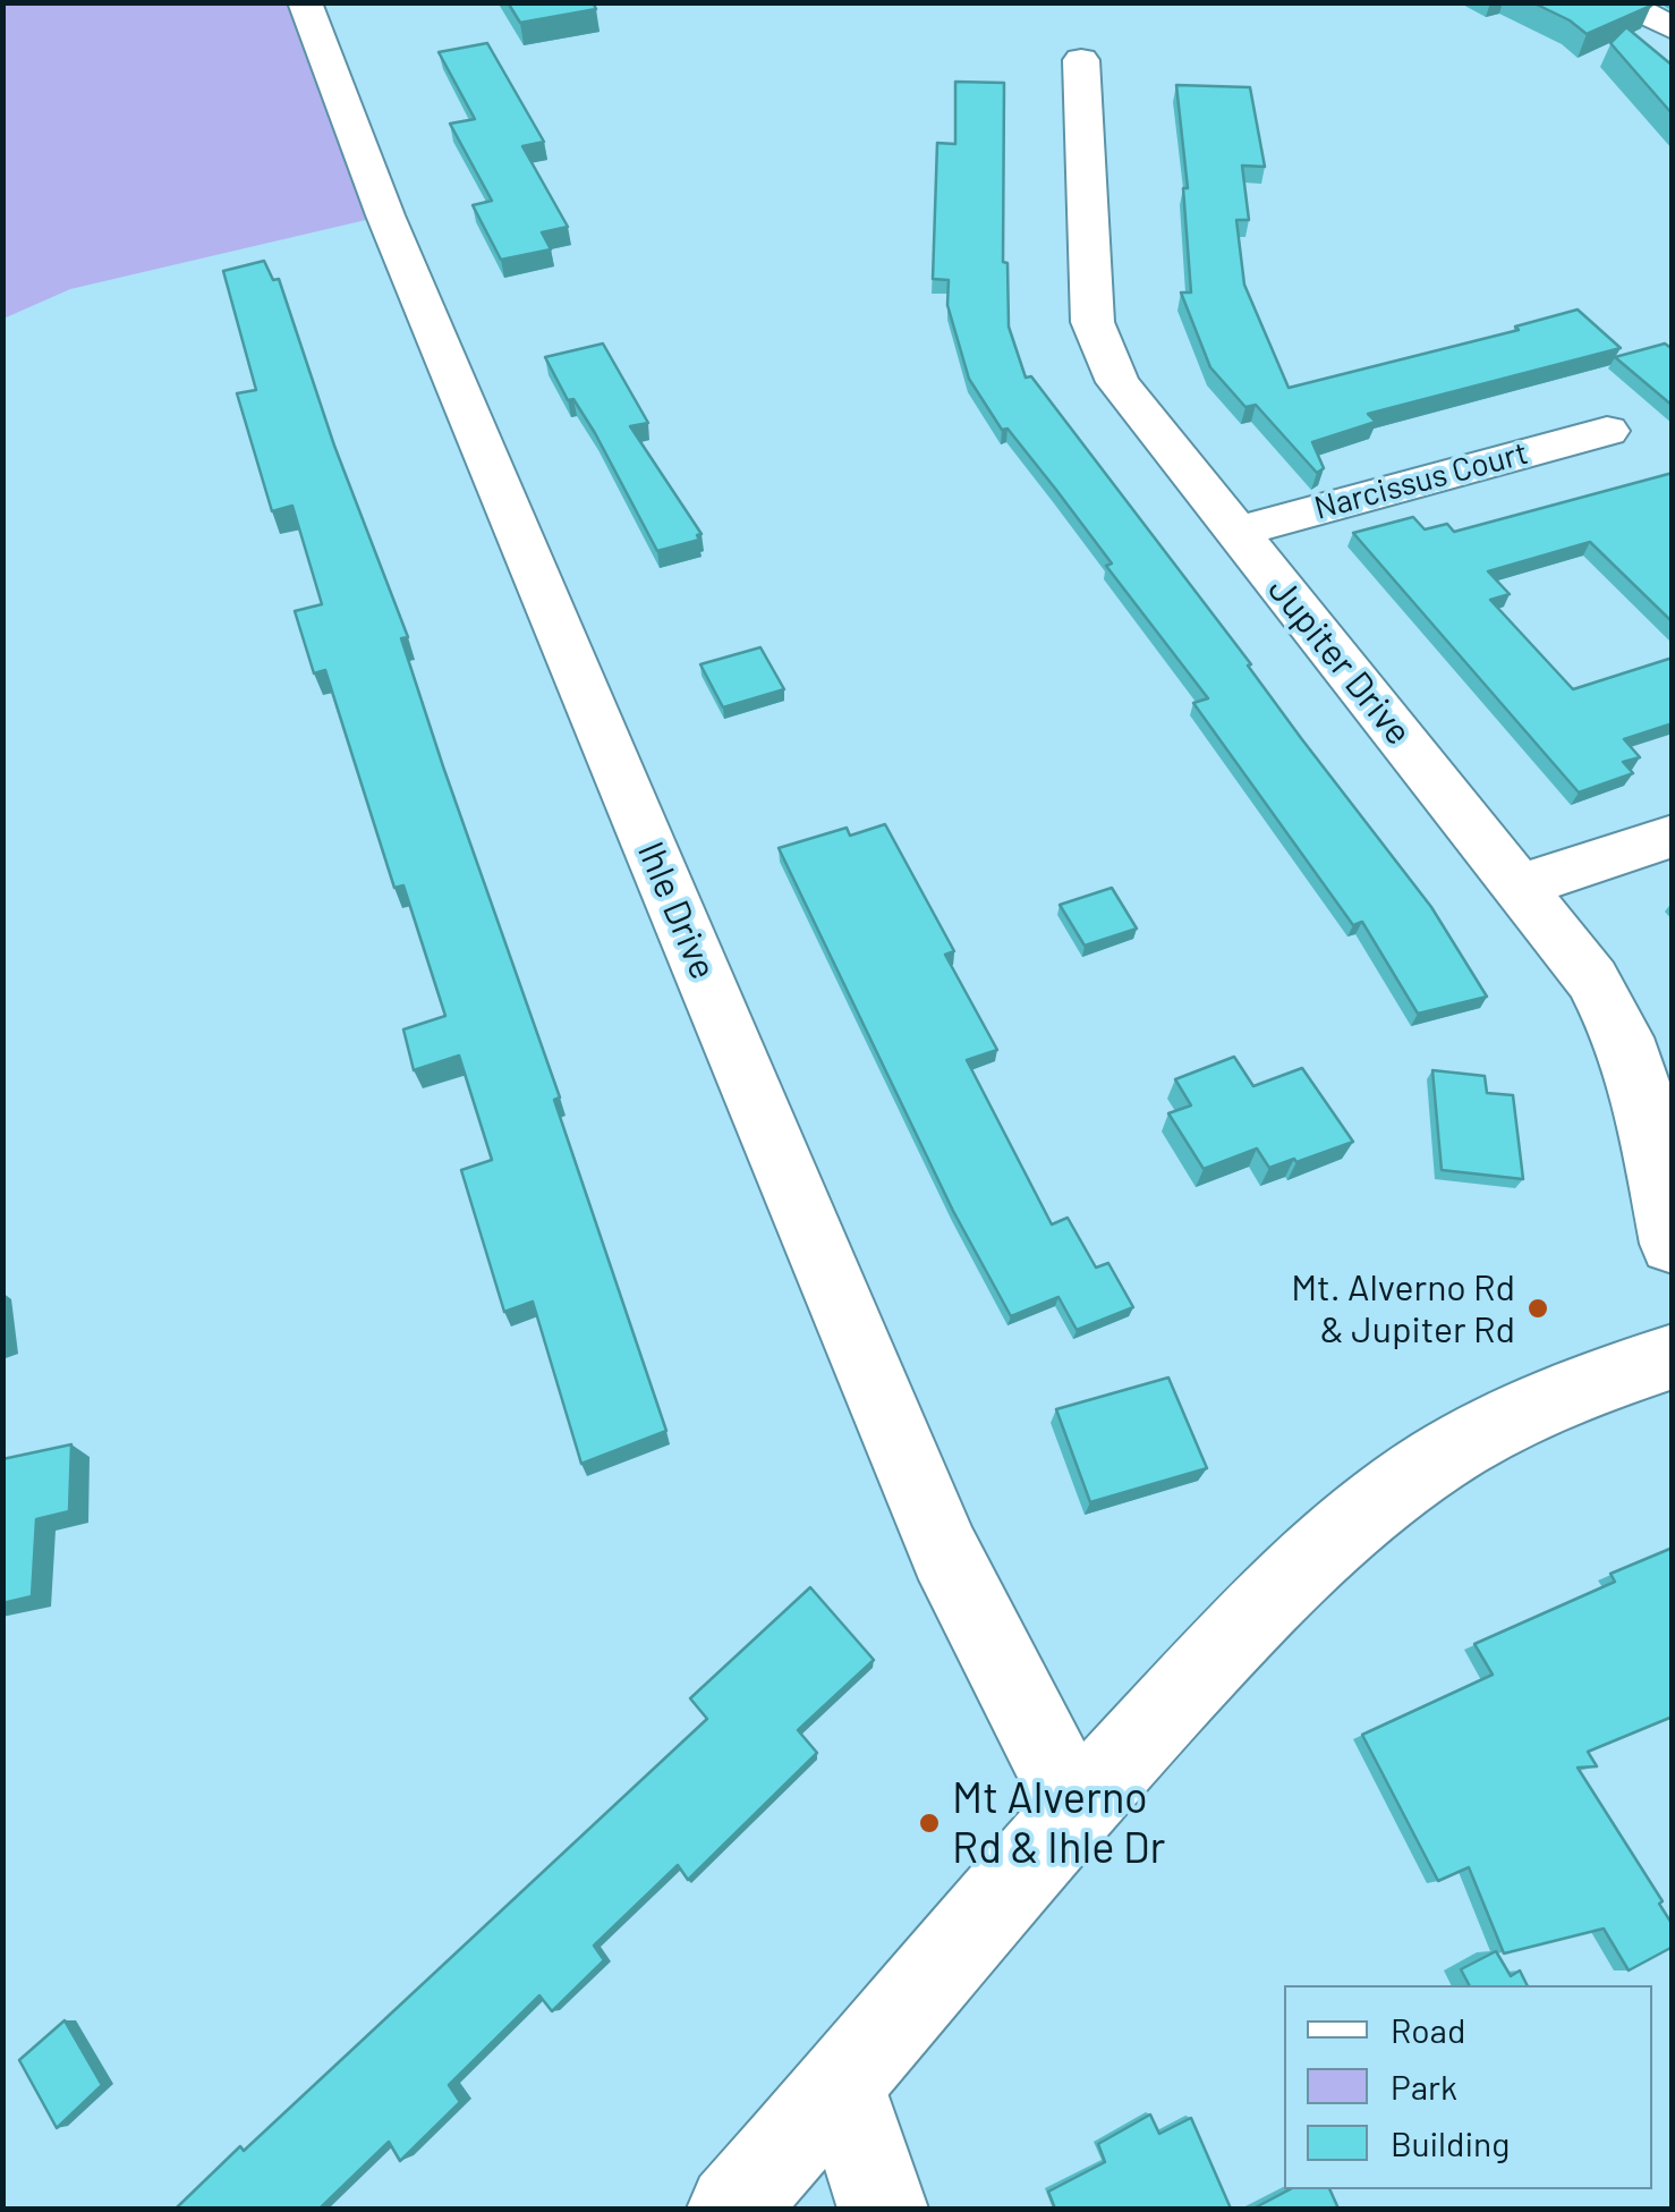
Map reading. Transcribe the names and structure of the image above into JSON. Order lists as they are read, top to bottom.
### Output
{
  "streets": {
    "street": ["Narcissus Court", "Jupiter Drive", "Ihle Drive"]
  },
  "crossings": [
    ["Narcissus Court", "Jupiter Drive"]
  ],
  "places": ["Mt. Alverno Rd & Jupiter Rd", "Mt Alverno Rd & Ihle Dr"],
  "legend": ["Road", "Park", "Building"]
}
